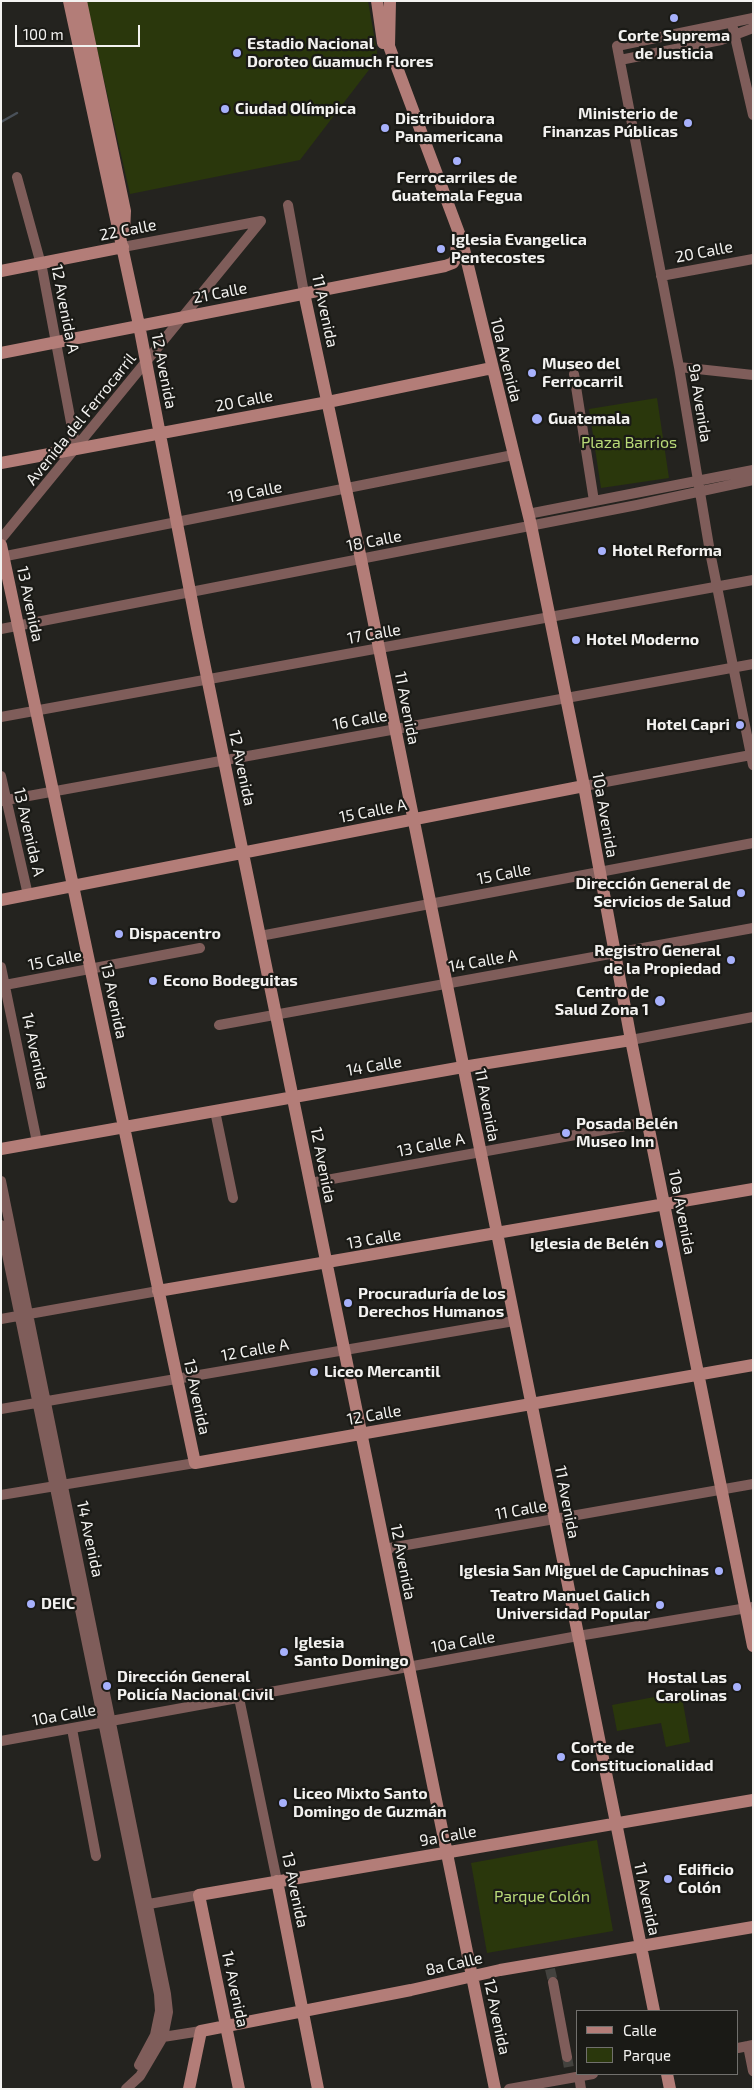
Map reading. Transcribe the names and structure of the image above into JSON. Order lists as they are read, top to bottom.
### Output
{
  "streets": {
    "street": [
      "22 Calle",
      "20 Calle",
      "21 Calle",
      "12 Avenida A",
      "11 Avenida",
      "10a Avenida",
      "12 Avenida",
      "9a Avenida",
      "Avenida del Ferrocarril",
      "19 Calle",
      "18 Calle",
      "13 Avenida",
      "17 Calle",
      "16 Calle",
      "15 Calle A",
      "13 Avenida A",
      "15 Calle",
      "14 Calle A",
      "14 Avenida",
      "14 Calle",
      "13 Calle A",
      "13 Calle",
      "12 Calle A",
      "12 Calle",
      "11 Calle",
      "10a Calle",
      "9a Calle",
      "8a Calle"
    ]
  },
  "crossings": [
    ["22 Calle", "12 Avenida A"],
    ["22 Calle", "12 Avenida"],
    ["22 Calle", "Avenida del Ferrocarril"],
    ["20 Calle", "12 Avenida A"],
    ["20 Calle", "11 Avenida"],
    ["20 Calle", "10a Avenida"],
    ["20 Calle", "12 Avenida"],
    ["20 Calle", "9a Avenida"],
    ["20 Calle", "Avenida del Ferrocarril"],
    ["21 Calle", "12 Avenida A"],
    ["21 Calle", "11 Avenida"],
    ["21 Calle", "12 Avenida"],
    ["21 Calle", "Avenida del Ferrocarril"],
    ["12 Avenida A", "Avenida del Ferrocarril"],
    ["11 Avenida", "19 Calle"],
    ["11 Avenida", "18 Calle"],
    ["11 Avenida", "17 Calle"],
    ["11 Avenida", "16 Calle"],
    ["11 Avenida", "15 Calle A"],
    ["11 Avenida", "15 Calle"],
    ["11 Avenida", "14 Calle A"],
    ["11 Avenida", "14 Calle"],
    ["11 Avenida", "13 Calle A"],
    ["11 Avenida", "13 Calle"],
    ["11 Avenida", "12 Calle A"],
    ["11 Avenida", "12 Calle"],
    ["11 Avenida", "11 Calle"],
    ["11 Avenida", "10a Calle"],
    ["11 Avenida", "9a Calle"],
    ["11 Avenida", "8a Calle"],
    ["10a Avenida", "19 Calle"],
    ["10a Avenida", "18 Calle"],
    ["10a Avenida", "17 Calle"],
    ["10a Avenida", "16 Calle"],
    ["10a Avenida", "15 Calle A"],
    ["10a Avenida", "15 Calle"],
    ["10a Avenida", "14 Calle A"],
    ["10a Avenida", "14 Calle"],
    ["10a Avenida", "13 Calle A"],
    ["10a Avenida", "13 Calle"],
    ["10a Avenida", "12 Calle"],
    ["10a Avenida", "11 Calle"],
    ["10a Avenida", "10a Calle"],
    ["12 Avenida", "Avenida del Ferrocarril"],
    ["12 Avenida", "19 Calle"],
    ["12 Avenida", "18 Calle"],
    ["12 Avenida", "17 Calle"],
    ["12 Avenida", "16 Calle"],
    ["12 Avenida", "15 Calle A"],
    ["12 Avenida", "15 Calle"],
    ["12 Avenida", "14 Calle A"],
    ["12 Avenida", "14 Calle"],
    ["12 Avenida", "13 Calle A"],
    ["12 Avenida", "13 Calle"],
    ["12 Avenida", "12 Calle A"],
    ["12 Avenida", "12 Calle"],
    ["12 Avenida", "11 Calle"],
    ["12 Avenida", "10a Calle"],
    ["12 Avenida", "9a Calle"],
    ["12 Avenida", "8a Calle"],
    ["9a Avenida", "18 Calle"],
    ["9a Avenida", "17 Calle"],
    ["9a Avenida", "16 Calle"],
    ["9a Avenida", "15 Calle A"],
    ["19 Calle", "13 Avenida"],
    ["18 Calle", "13 Avenida"],
    ["13 Avenida", "17 Calle"],
    ["13 Avenida", "16 Calle"],
    ["13 Avenida", "15 Calle A"],
    ["13 Avenida", "15 Calle"],
    ["13 Avenida", "14 Calle"],
    ["13 Avenida", "13 Calle"],
    ["13 Avenida", "12 Calle A"],
    ["13 Avenida", "12 Calle"],
    ["13 Avenida", "10a Calle"],
    ["13 Avenida", "9a Calle"],
    ["13 Avenida", "8a Calle"],
    ["16 Calle", "13 Avenida A"],
    ["15 Calle A", "13 Avenida A"],
    ["15 Calle", "14 Avenida"],
    ["14 Avenida", "14 Calle"],
    ["14 Avenida", "13 Calle"],
    ["14 Avenida", "12 Calle A"],
    ["14 Avenida", "12 Calle"],
    ["14 Avenida", "10a Calle"],
    ["14 Avenida", "9a Calle"],
    ["14 Avenida", "8a Calle"]
  ],
  "parks": ["Plaza Barrios", "Parque Colón"],
  "places": [
    "Corte Suprema de Justicia",
    "Estadio Nacional Doroteo Guamuch Flores",
    "Ciudad Olímpica",
    "Ministerio de Finanzas Públicas",
    "Distribuidora Panamericana",
    "Ferrocarriles de Guatemala Fegua",
    "Iglesia Evangelica Pentecostes",
    "Museo del Ferrocarril",
    "Guatemala",
    "Hotel Reforma",
    "Hotel Moderno",
    "Hotel Capri",
    "Dirección General de Servicios de Salud",
    "Dispacentro",
    "Registro General de la Propiedad",
    "Econo Bodeguitas",
    "Centro de Salud Zona 1",
    "Posada Belén Museo Inn",
    "Iglesia de Belén",
    "Procuraduría de los Derechos Humanos",
    "Liceo Mercantil",
    "Iglesia San Miguel de Capuchinas",
    "DEIC",
    "Teatro Manuel Galich Universidad Popular",
    "Iglesia Santo Domingo",
    "Dirección General Policía Nacional Civil",
    "Hostal Las Carolinas",
    "Corte de Constitucionalidad",
    "Liceo Mixto Santo Domingo de Guzmán",
    "Edificio Colón"
  ],
  "legend": ["Calle", "Parque"],
  "scale_bar": "100 m"
}
